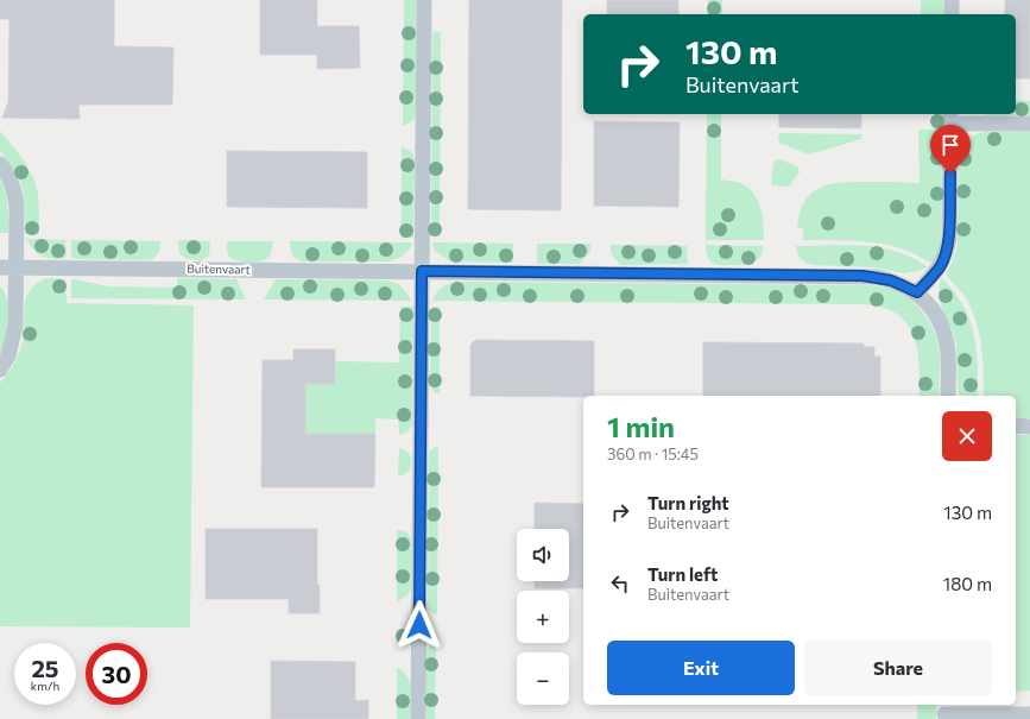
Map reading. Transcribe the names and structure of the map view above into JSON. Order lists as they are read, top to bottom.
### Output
{
  "streets": {
    "street": ["Buitenvaart"]
  },
  "page": {
    "turn": ["130 m", "Buitenvaart"],
    "heading": ["1 min", "360 m · 15:45"],
    "list": [
      {
        "name": "Turn right",
        "note": "Buitenvaart",
        "value": "130 m"
      },
      {
        "name": "Turn left",
        "note": "Buitenvaart",
        "value": "180 m"
      }
    ],
    "map_buttons": ["+", "−"],
    "buttons": ["Exit", "Share"],
    "speed": "25 km/h",
    "limit": "30"
  }
}
